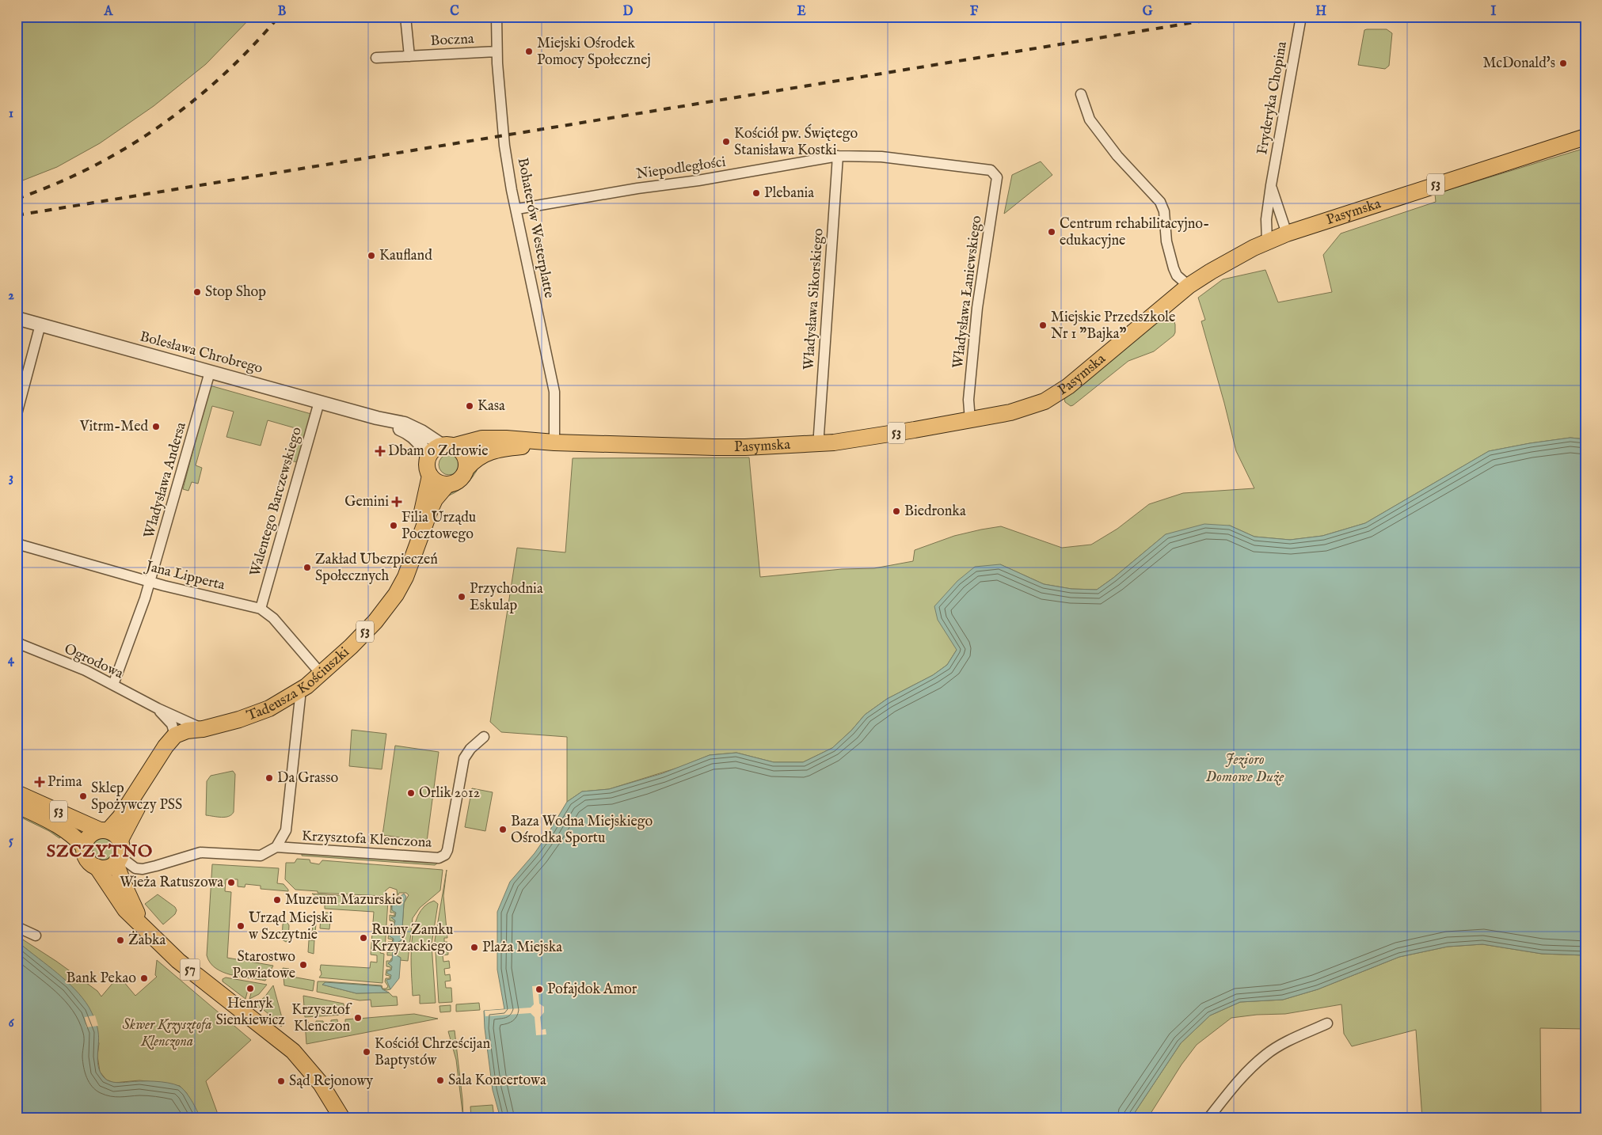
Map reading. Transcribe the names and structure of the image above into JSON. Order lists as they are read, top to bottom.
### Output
{
  "streets": {
    "main road": [
      "53",
      "Pasymska",
      "Tadeusza Kościuszki",
      "57"
    ],
    "street": [
      "Boczna",
      "Fryderyka Chopina",
      "Niepodległości",
      "Bohaterów Westerplatte",
      "Władysława Łaniewskiego",
      "Władysława Sikorskiego",
      "Bolesława Chrobrego",
      "Władysława Andersa",
      "Walentego Barczewskiego",
      "Jana Lipperta",
      "Ogrodowa",
      "Krzysztofa Klenczona"
    ]
  },
  "crossings": [
    ["Boczna", "Bohaterów Westerplatte"],
    ["Fryderyka Chopina", "Pasymska"],
    ["Niepodległości", "Bohaterów Westerplatte"],
    ["Niepodległości", "Władysława Łaniewskiego"],
    ["Niepodległości", "Władysława Sikorskiego"],
    ["53", "Pasymska"],
    ["53", "Bolesława Chrobrego"],
    ["53", "Ogrodowa"],
    ["53", "Tadeusza Kościuszki"],
    ["53", "57"],
    ["Pasymska", "Bohaterów Westerplatte"],
    ["Pasymska", "Władysława Łaniewskiego"],
    ["Pasymska", "Władysława Sikorskiego"],
    ["Pasymska", "Bolesława Chrobrego"],
    ["Pasymska", "Tadeusza Kościuszki"],
    ["Bolesława Chrobrego", "Władysława Andersa"],
    ["Bolesława Chrobrego", "Walentego Barczewskiego"],
    ["Bolesława Chrobrego", "Tadeusza Kościuszki"],
    ["Władysława Andersa", "Jana Lipperta"],
    ["Władysława Andersa", "Ogrodowa"],
    ["Walentego Barczewskiego", "Jana Lipperta"],
    ["Jana Lipperta", "Tadeusza Kościuszki"],
    ["Ogrodowa", "Tadeusza Kościuszki"],
    ["Tadeusza Kościuszki", "57"]
  ],
  "districts": ["SZCZYTNO"],
  "water": ["Jezioro Domowe Duże"],
  "parks": ["Skwer Krzysztofa Klenczona"],
  "places": {
    "other": [
      "Miejski Ośrodek Pomocy Społecznej",
      "McDonald's",
      "Kościół pw. Świętego Stanisława Kostki",
      "Plebania",
      "Centrum rehabilitacyjno- edukacyjne",
      "Kaufland",
      "Stop Shop",
      "Miejskie Przedszkole Nr 1 \"Bajka\"",
      "Kasa",
      "Vitrm-Med",
      "Biedronka",
      "Filia Urządu Pocztowego",
      "Zakład Ubezpieczeń Społecznych",
      "Przychodnia Eskulap",
      "Da Grasso",
      "Orlik 2012",
      "Sklep Spożywczy PSS",
      "Baza Wodna Miejskiego Ośrodka Sportu",
      "Wieża Ratuszowa",
      "Muzeum Mazurskie",
      "Urząd Miejski w Szczytnie",
      "Ruiny Zamku Krzyżackiego",
      "Żabka",
      "Plaża Miejska",
      "Starostwo Powiatowe",
      "Bank Pekao",
      "Henryk Sienkiewicz",
      "Pofajdok Amor",
      "Krzysztof Klenczon",
      "Kościół Chrześcijan Baptystów",
      "Sala Koncertowa",
      "Sąd Rejonowy"
    ],
    "health": ["Dbam o Zdrowie", "Gemini", "Prima"]
  },
  "grid": {
    "columns": [
      "A",
      "B",
      "C",
      "D",
      "E",
      "F",
      "G",
      "H",
      "I"
    ],
    "rows": [
      "1",
      "2",
      "3",
      "4",
      "5",
      "6"
    ]
  }
}
